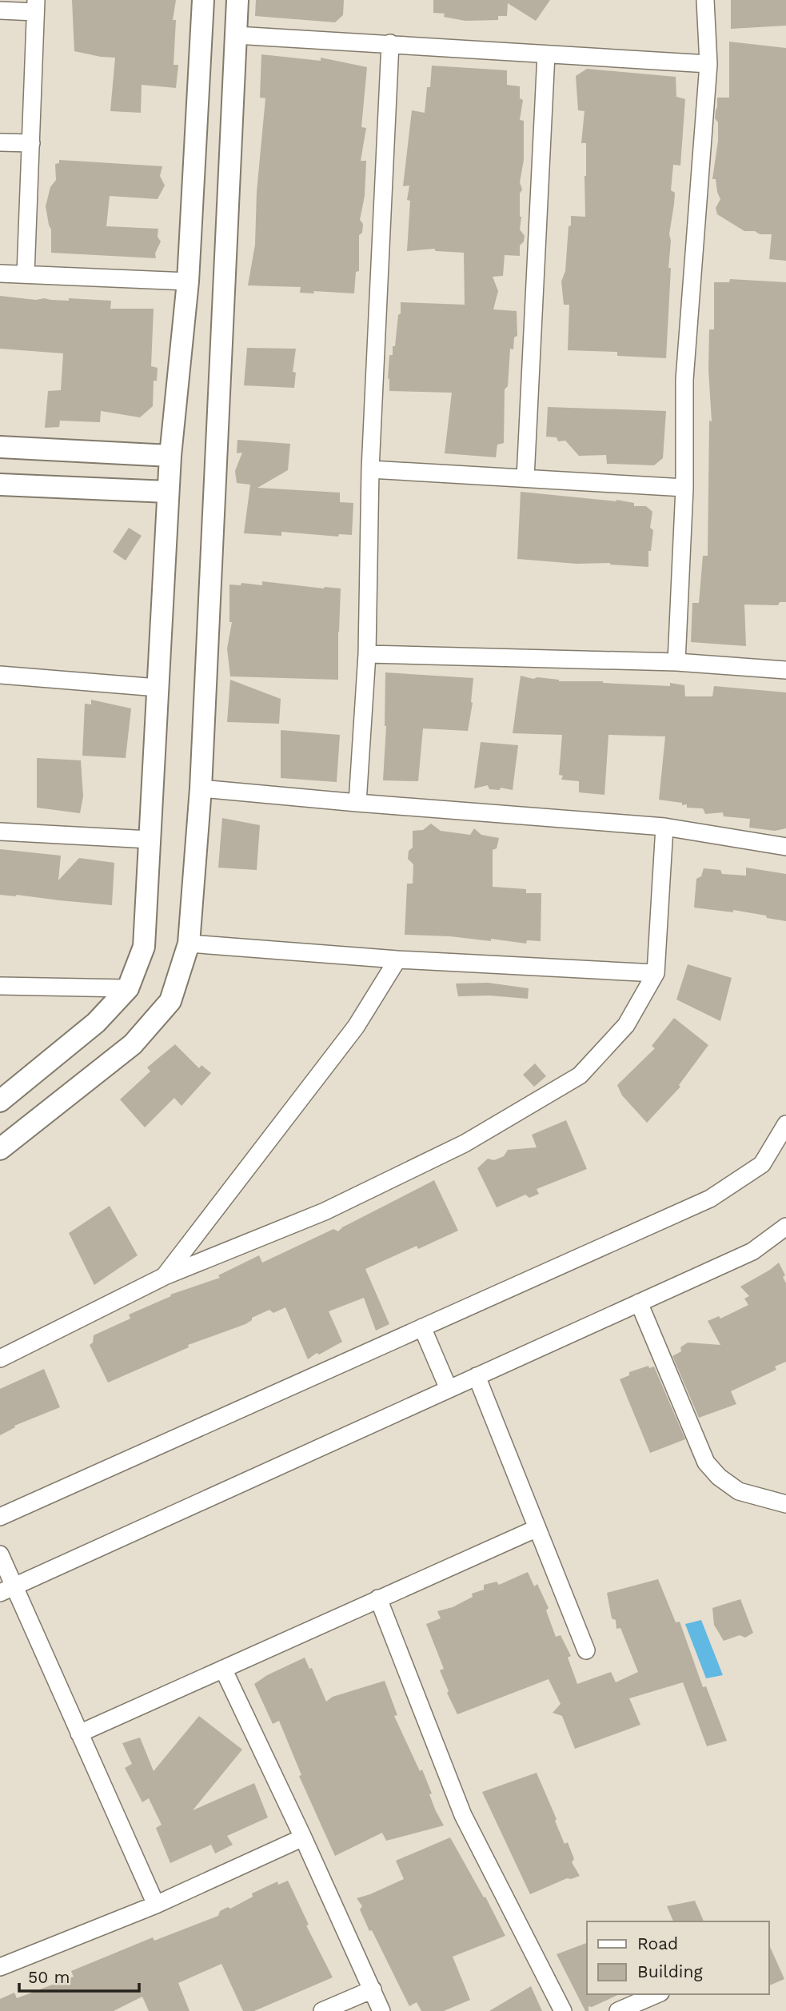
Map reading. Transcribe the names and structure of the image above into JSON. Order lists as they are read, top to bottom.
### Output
{
  "legend": ["Road", "Building"],
  "scale_bar": "50 m"
}
